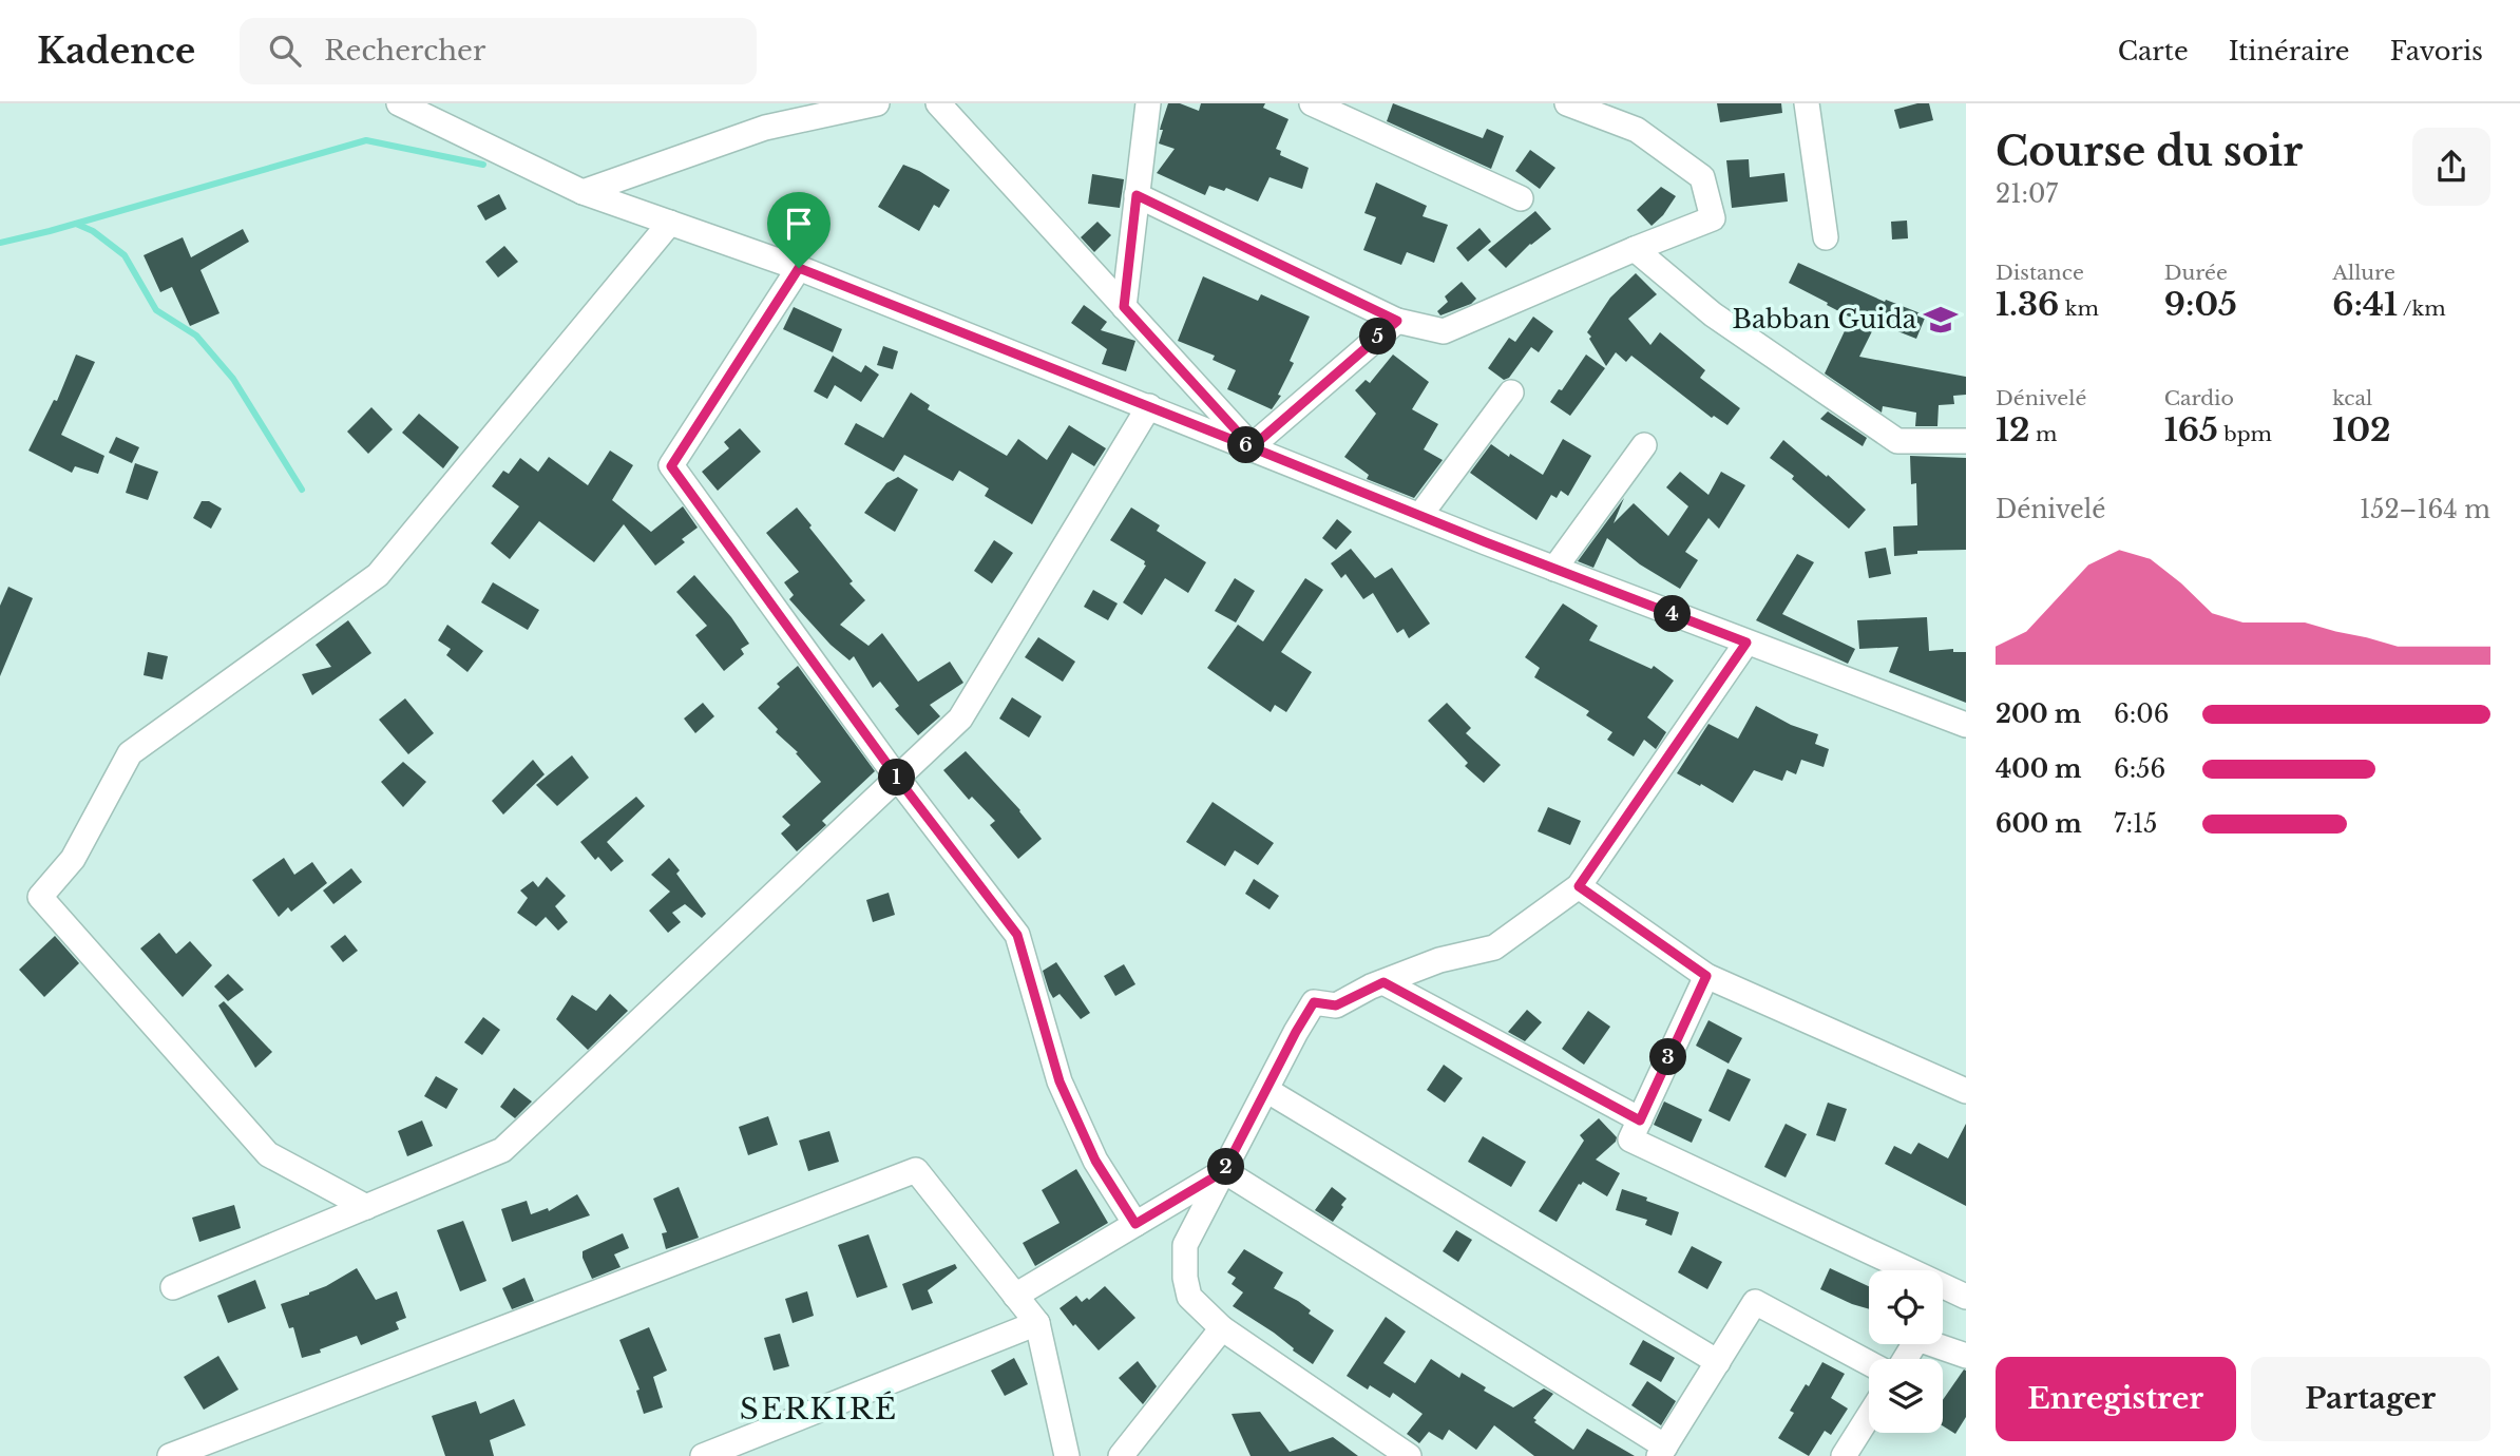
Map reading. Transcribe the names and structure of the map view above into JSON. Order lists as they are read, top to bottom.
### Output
{
  "districts": ["SERKIRÉ"],
  "places": {
    "school or university": ["Babban Guida"]
  },
  "page": {
    "header": "Kadence",
    "search": "Rechercher",
    "nav": ["Carte", "Itinéraire", "Favoris"],
    "heading": ["Course du soir", "21:07"],
    "stats": [
      ["Distance", "1.36 km"],
      ["Durée", "9:05"],
      ["Allure", "6:41 /km"],
      ["Dénivelé", "12 m"],
      ["Cardio", "165 bpm"],
      ["kcal", "102"]
    ],
    "pins": [
      "5",
      "6",
      "4",
      "1",
      "3",
      "2"
    ],
    "chart": ["Dénivelé", "152–164 m"],
    "list": [
      {
        "name": "200 m",
        "note": "6:06"
      },
      {
        "name": "400 m",
        "note": "6:56"
      },
      {
        "name": "600 m",
        "note": "7:15"
      }
    ],
    "buttons": ["Enregistrer", "Partager"]
  }
}
